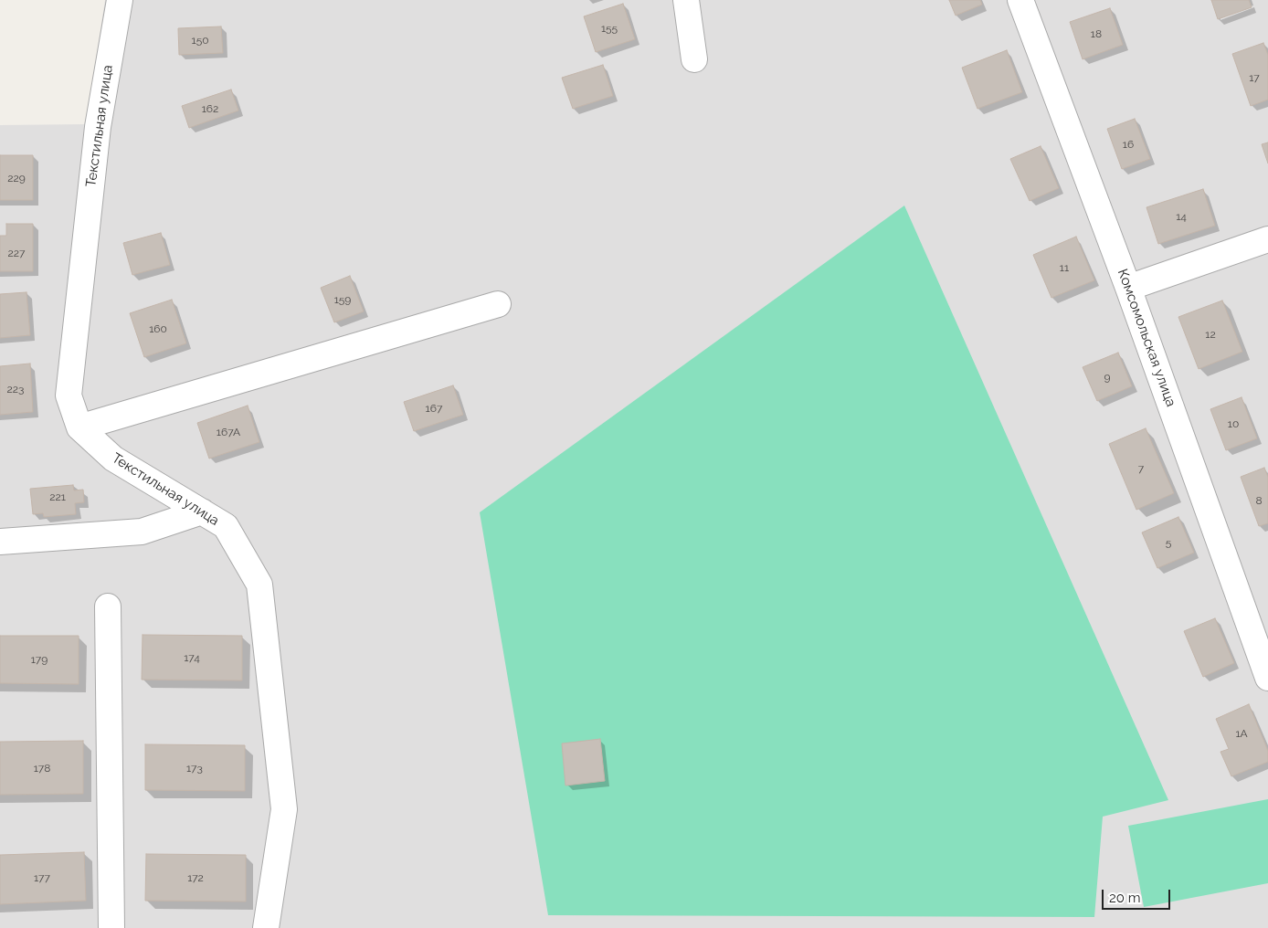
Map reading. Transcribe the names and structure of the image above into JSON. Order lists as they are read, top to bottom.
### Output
{
  "streets": {
    "street": ["Текстильная улица", "Комсомольская улица"]
  },
  "house_numbers": [
    "155",
    "18",
    "150",
    "17",
    "162",
    "16",
    "229",
    "14",
    "227",
    "11",
    "159",
    "160",
    "12",
    "9",
    "223",
    "167",
    "10",
    "167А",
    "7",
    "221",
    "8",
    "5",
    "174",
    "179",
    "1А",
    "178",
    "173",
    "177",
    "172"
  ],
  "scale_bar": "20 m"
}
